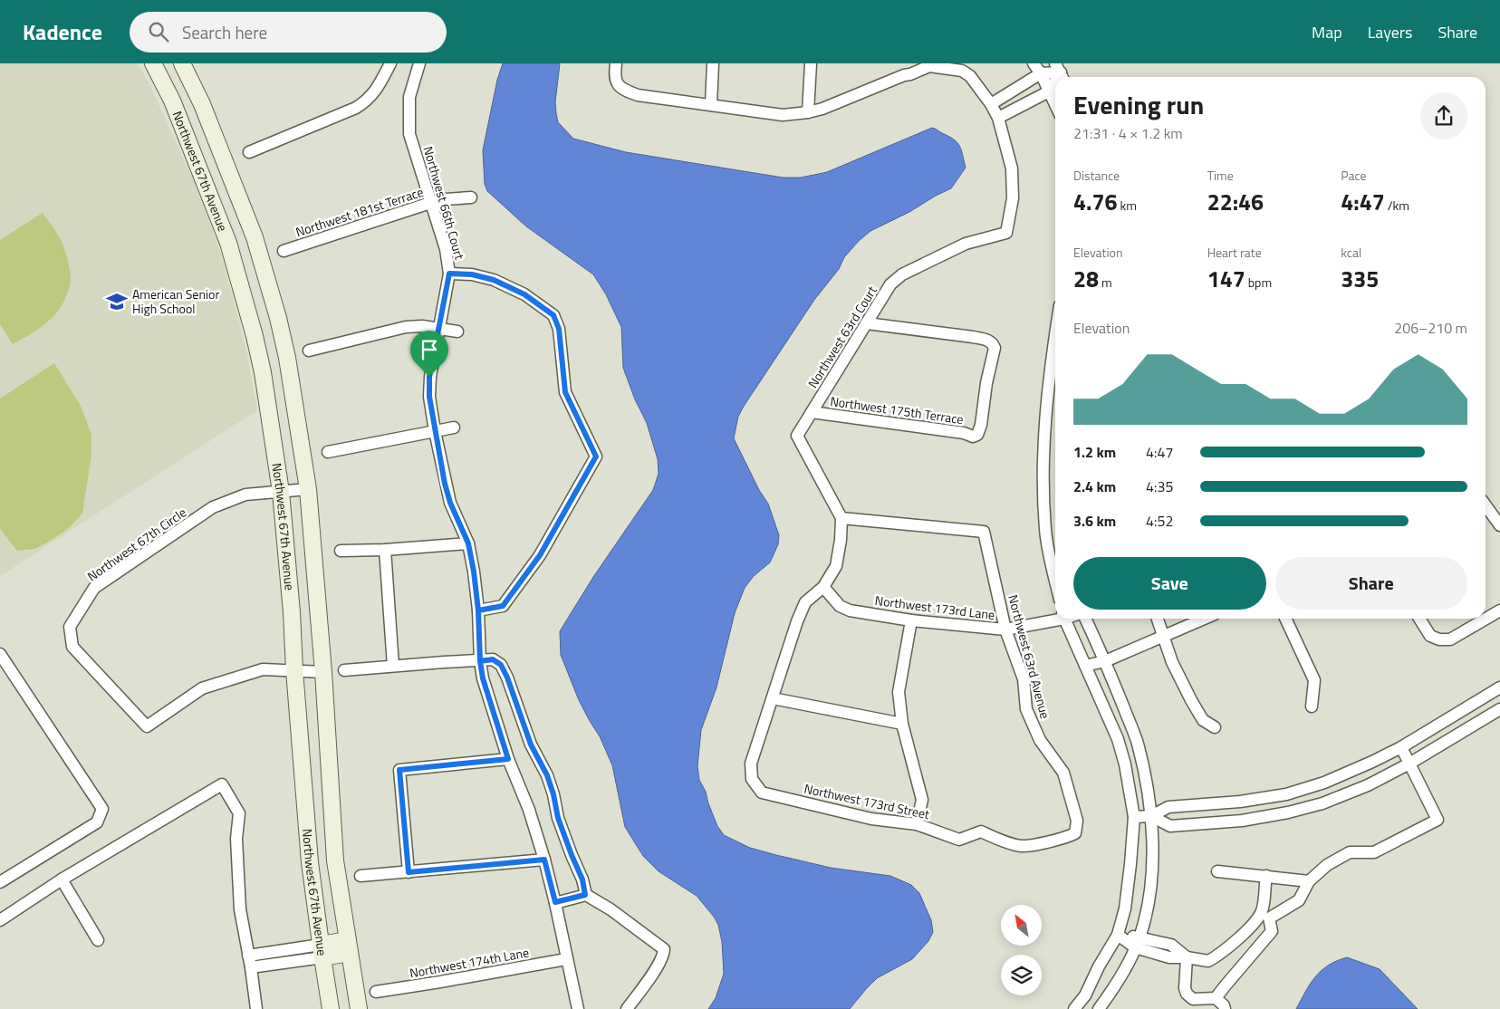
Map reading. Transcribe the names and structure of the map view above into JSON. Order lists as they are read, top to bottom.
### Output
{
  "streets": {
    "main road": ["Northwest 67th Avenue"],
    "street": [
      "Northwest 66th Court",
      "Northwest 181st Terrace",
      "Northwest 63rd Court",
      "Northwest 175th Terrace",
      "Northwest 67th Circle",
      "Northwest 173rd Lane",
      "Northwest 63rd Avenue",
      "Northwest 173rd Street",
      "Northwest 174th Lane"
    ]
  },
  "crossings": [
    ["Northwest 67th Avenue", "Northwest 67th Circle"],
    ["Northwest 66th Court", "Northwest 181st Terrace"],
    ["Northwest 66th Court", "Northwest 174th Lane"],
    ["Northwest 63rd Court", "Northwest 175th Terrace"],
    ["Northwest 63rd Court", "Northwest 63rd Avenue"],
    ["Northwest 173rd Lane", "Northwest 63rd Avenue"],
    ["Northwest 63rd Avenue", "Northwest 173rd Street"]
  ],
  "places": {
    "school or university": ["American Senior High School"]
  },
  "north": "top left",
  "page": {
    "header": "Kadence",
    "search": "Search here",
    "nav": ["Map", "Layers", "Share"],
    "heading": ["Evening run", "21:31 · 4 × 1.2 km"],
    "stats": [
      ["Distance", "4.76 km"],
      ["Time", "22:46"],
      ["Pace", "4:47 /km"],
      ["Elevation", "28 m"],
      ["Heart rate", "147 bpm"],
      ["kcal", "335"]
    ],
    "chart": ["Elevation", "206–210 m"],
    "list": [
      {
        "name": "1.2 km",
        "note": "4:47"
      },
      {
        "name": "2.4 km",
        "note": "4:35"
      },
      {
        "name": "3.6 km",
        "note": "4:52"
      }
    ],
    "buttons": ["Save", "Share"]
  }
}
